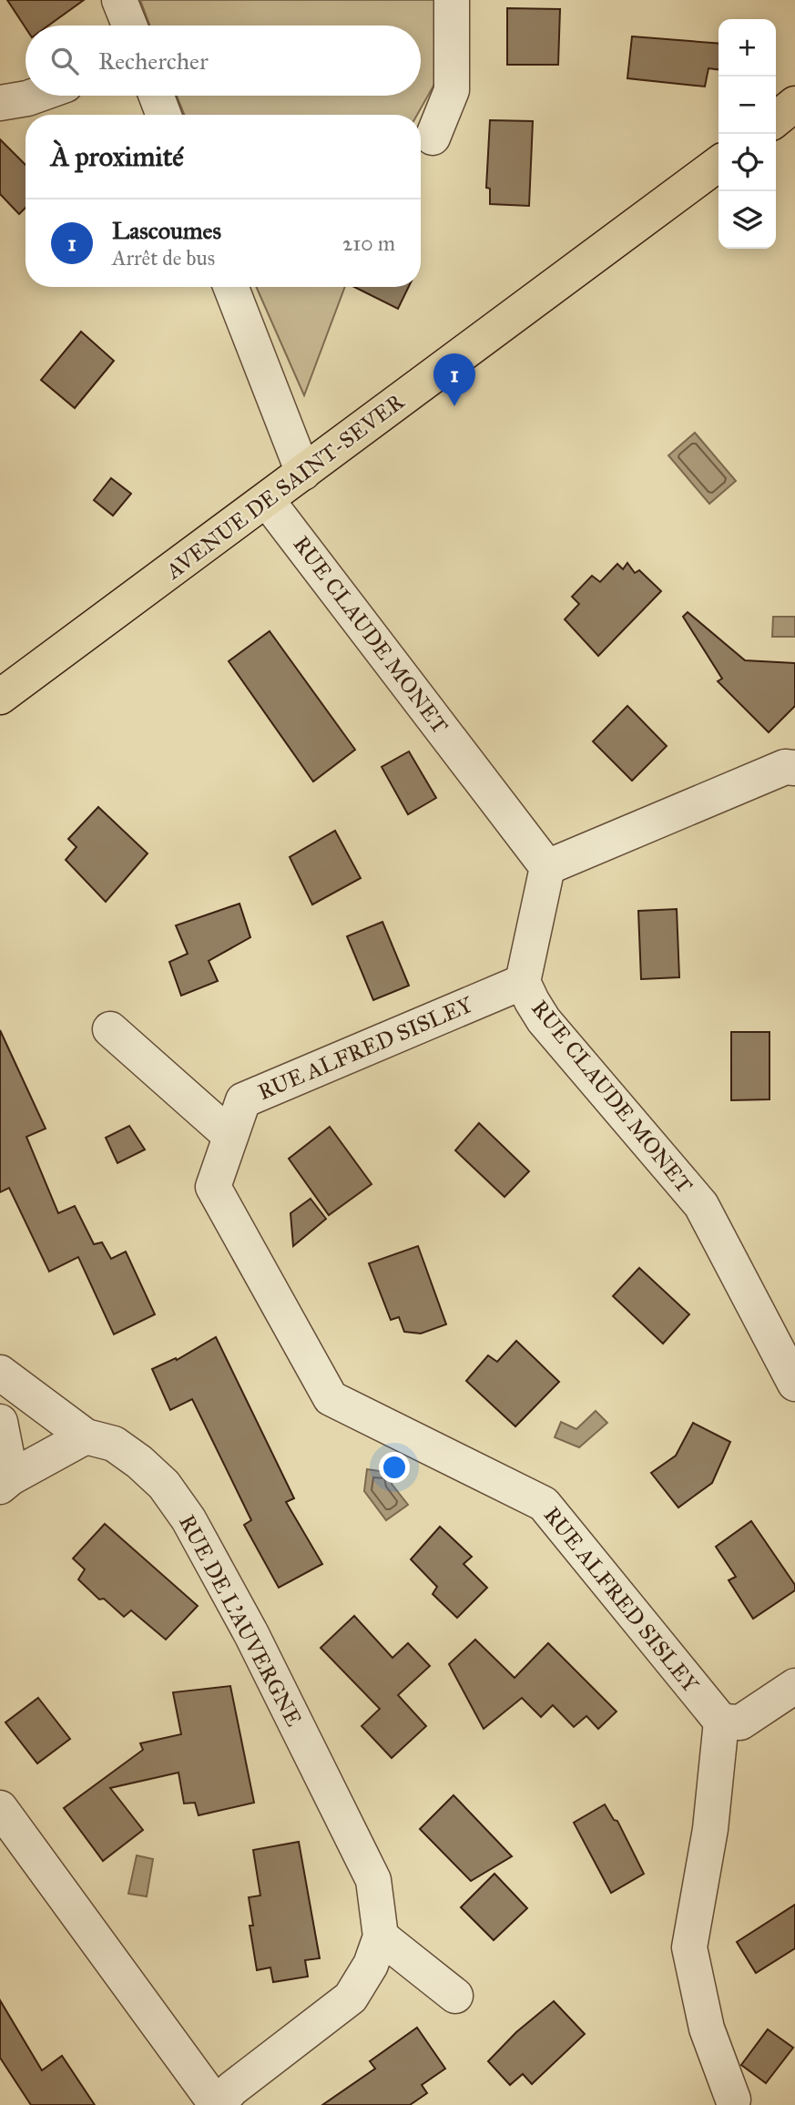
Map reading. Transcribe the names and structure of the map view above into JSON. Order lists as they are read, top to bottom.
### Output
{
  "streets": {
    "main road": ["AVENUE DE SAINT-SEVER"],
    "street": ["RUE CLAUDE MONET", "RUE ALFRED SISLEY", "RUE DE L'AUVERGNE"]
  },
  "crossings": [
    ["AVENUE DE SAINT-SEVER", "RUE CLAUDE MONET"],
    ["RUE CLAUDE MONET", "RUE ALFRED SISLEY"]
  ],
  "page": {
    "map_buttons": ["+", "−"],
    "search": "Rechercher",
    "heading": "À proximité",
    "list": [
      {
        "mark": "1",
        "name": "Lascoumes",
        "note": "Arrêt de bus",
        "value": "210 m"
      }
    ],
    "pins": "1"
  }
}
